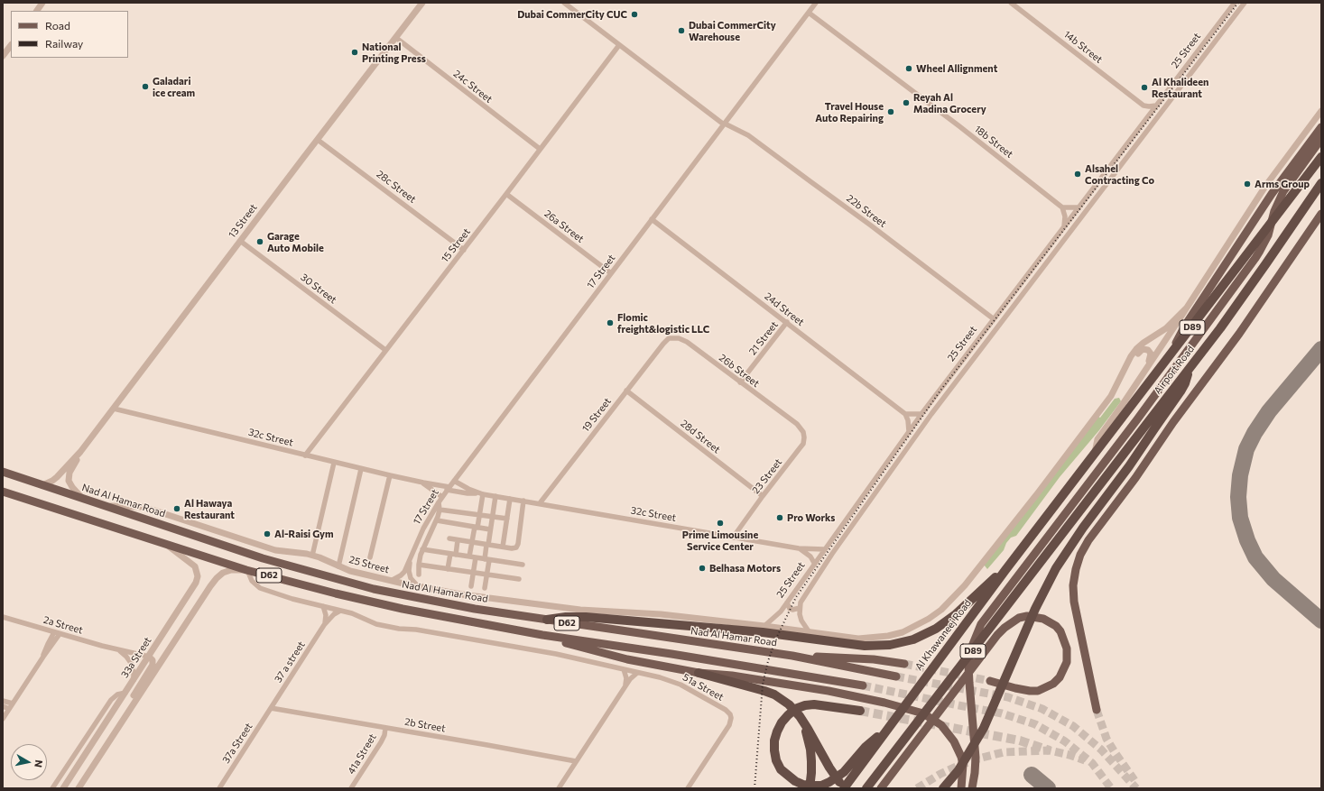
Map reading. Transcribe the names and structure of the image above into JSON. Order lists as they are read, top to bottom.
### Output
{
  "streets": {
    "highway": ["D89", "Airport Road", "Al Khawaneej Road"],
    "main road": ["Nad Al Hamar Road", "D62"],
    "street": [
      "14b Street",
      "25 Street",
      "24c Street",
      "18b Street",
      "28c Street",
      "22b Street",
      "13 Street",
      "26a Street",
      "15 Street",
      "17 Street",
      "30 Street",
      "24d Street",
      "21 Street",
      "26b Street",
      "19 Street",
      "28d Street",
      "32c Street",
      "23 Street",
      "2a Street",
      "33a Street",
      "37 a street",
      "51a Street",
      "2b Street",
      "37a Street",
      "41a Street"
    ]
  },
  "crossings": [
    ["25 Street", "22b Street"],
    ["25 Street", "17 Street"],
    ["25 Street", "32c Street"],
    ["25 Street", "Nad Al Hamar Road"],
    ["24c Street", "13 Street"],
    ["24c Street", "15 Street"],
    ["18b Street", "17 Street"],
    ["28c Street", "13 Street"],
    ["28c Street", "15 Street"],
    ["22b Street", "15 Street"],
    ["22b Street", "17 Street"],
    ["13 Street", "30 Street"],
    ["13 Street", "32c Street"],
    ["13 Street", "Nad Al Hamar Road"],
    ["26a Street", "15 Street"],
    ["26a Street", "17 Street"],
    ["15 Street", "30 Street"],
    ["15 Street", "32c Street"],
    ["17 Street", "24d Street"],
    ["17 Street", "32c Street"],
    ["24d Street", "21 Street"],
    ["21 Street", "26b Street"],
    ["Airport Road", "Al Khawaneej Road"],
    ["26b Street", "19 Street"],
    ["26b Street", "23 Street"],
    ["19 Street", "28d Street"],
    ["19 Street", "32c Street"],
    ["28d Street", "23 Street"],
    ["32c Street", "23 Street"],
    ["D62", "33a Street"],
    ["D62", "51a Street"],
    ["2a Street", "33a Street"],
    ["37 a street", "51a Street"],
    ["37 a street", "2b Street"],
    ["37 a street", "37a Street"],
    ["2b Street", "37a Street"],
    ["2b Street", "41a Street"]
  ],
  "places": [
    "Dubai CommerCity CUC",
    "Dubai CommerCity Warehouse",
    "National Printing Press",
    "Wheel Allignment",
    "Galadari ice cream",
    "Al Khalideen Restaurant",
    "Reyah Al Madina Grocery",
    "Travel House Auto Repairing",
    "Alsahel Contracting Co",
    "Arms Group",
    "Garage Auto Mobile",
    "Flomic freight&logistic LLC",
    "Al Hawaya Restaurant",
    "Pro Works",
    "Prime Limousine Service Center",
    "Al-Raisi Gym",
    "Belhasa Motors"
  ],
  "legend": ["Road", "Railway"],
  "north": "right"
}
